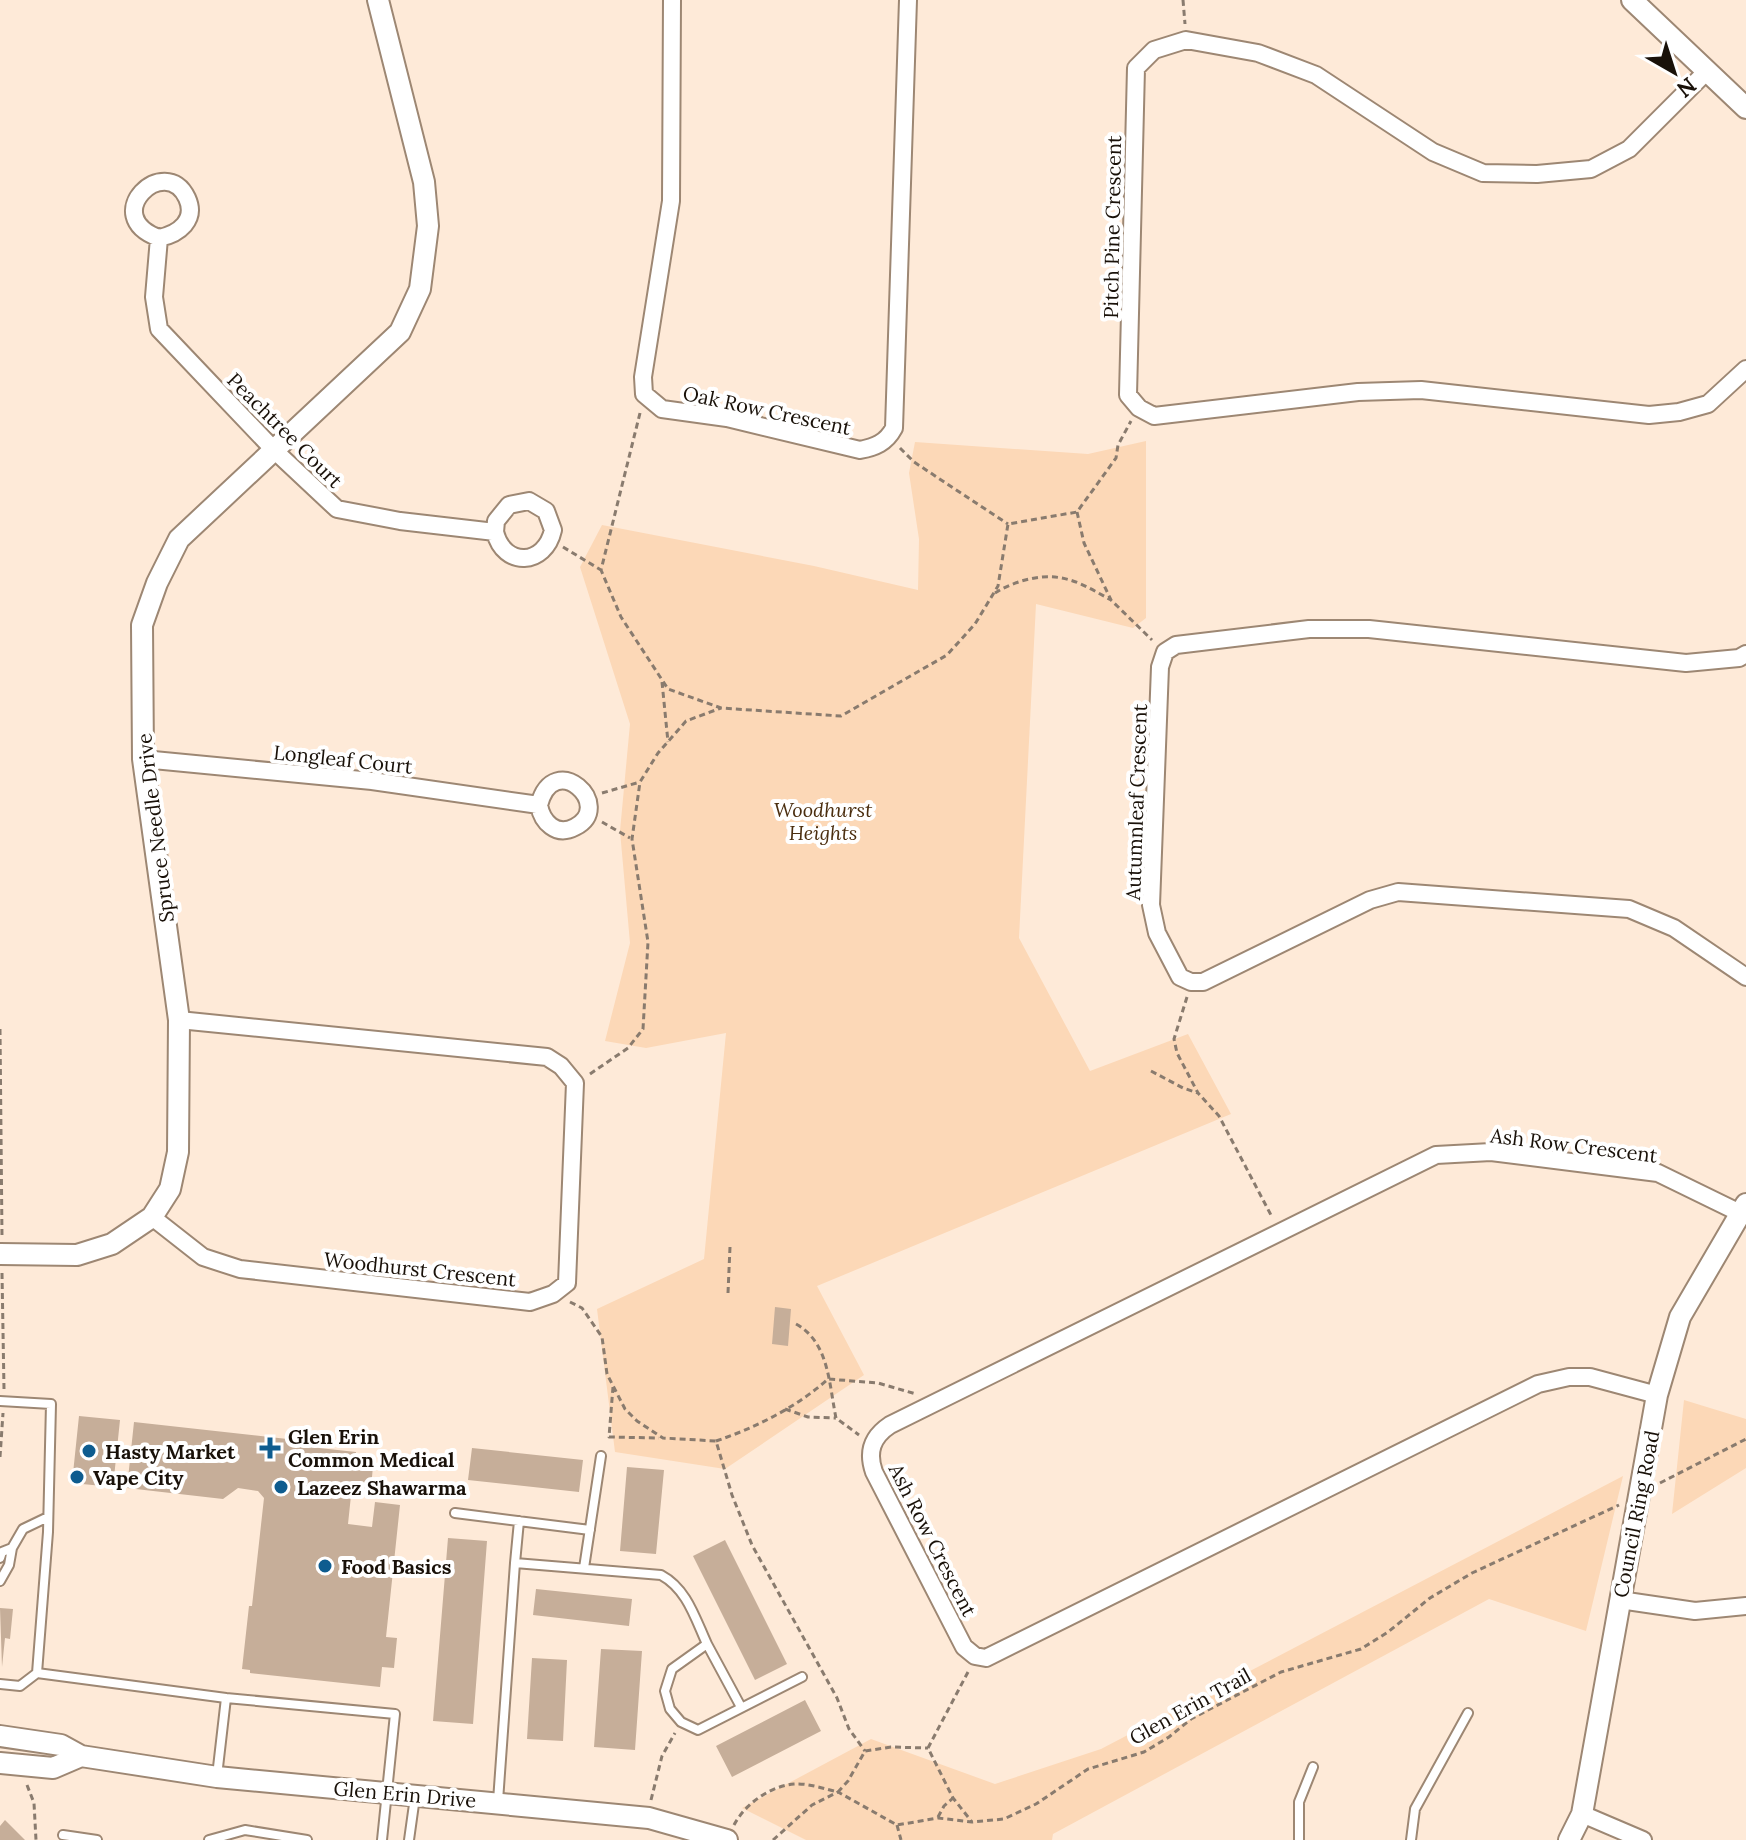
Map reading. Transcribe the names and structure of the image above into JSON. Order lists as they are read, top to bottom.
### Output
{
  "streets": {
    "street": [
      "Pitch Pine Crescent",
      "Oak Row Crescent",
      "Peachtree Court",
      "Longleaf Court",
      "Autumnleaf Crescent",
      "Spruce Needle Drive",
      "Ash Row Crescent",
      "Woodhurst Crescent",
      "Council Ring Road",
      "Glen Erin Drive"
    ],
    "path": ["Glen Erin Trail"]
  },
  "crossings": [
    ["Peachtree Court", "Spruce Needle Drive"],
    ["Longleaf Court", "Spruce Needle Drive"],
    ["Spruce Needle Drive", "Woodhurst Crescent"],
    ["Ash Row Crescent", "Council Ring Road"],
    ["Council Ring Road", "Glen Erin Trail"]
  ],
  "parks": ["Woodhurst Heights"],
  "places": {
    "health": ["Glen Erin Common Medical"],
    "other": [
      "Hasty Market",
      "Vape City",
      "Lazeez Shawarma",
      "Food Basics"
    ]
  },
  "north": "bottom right"
}
